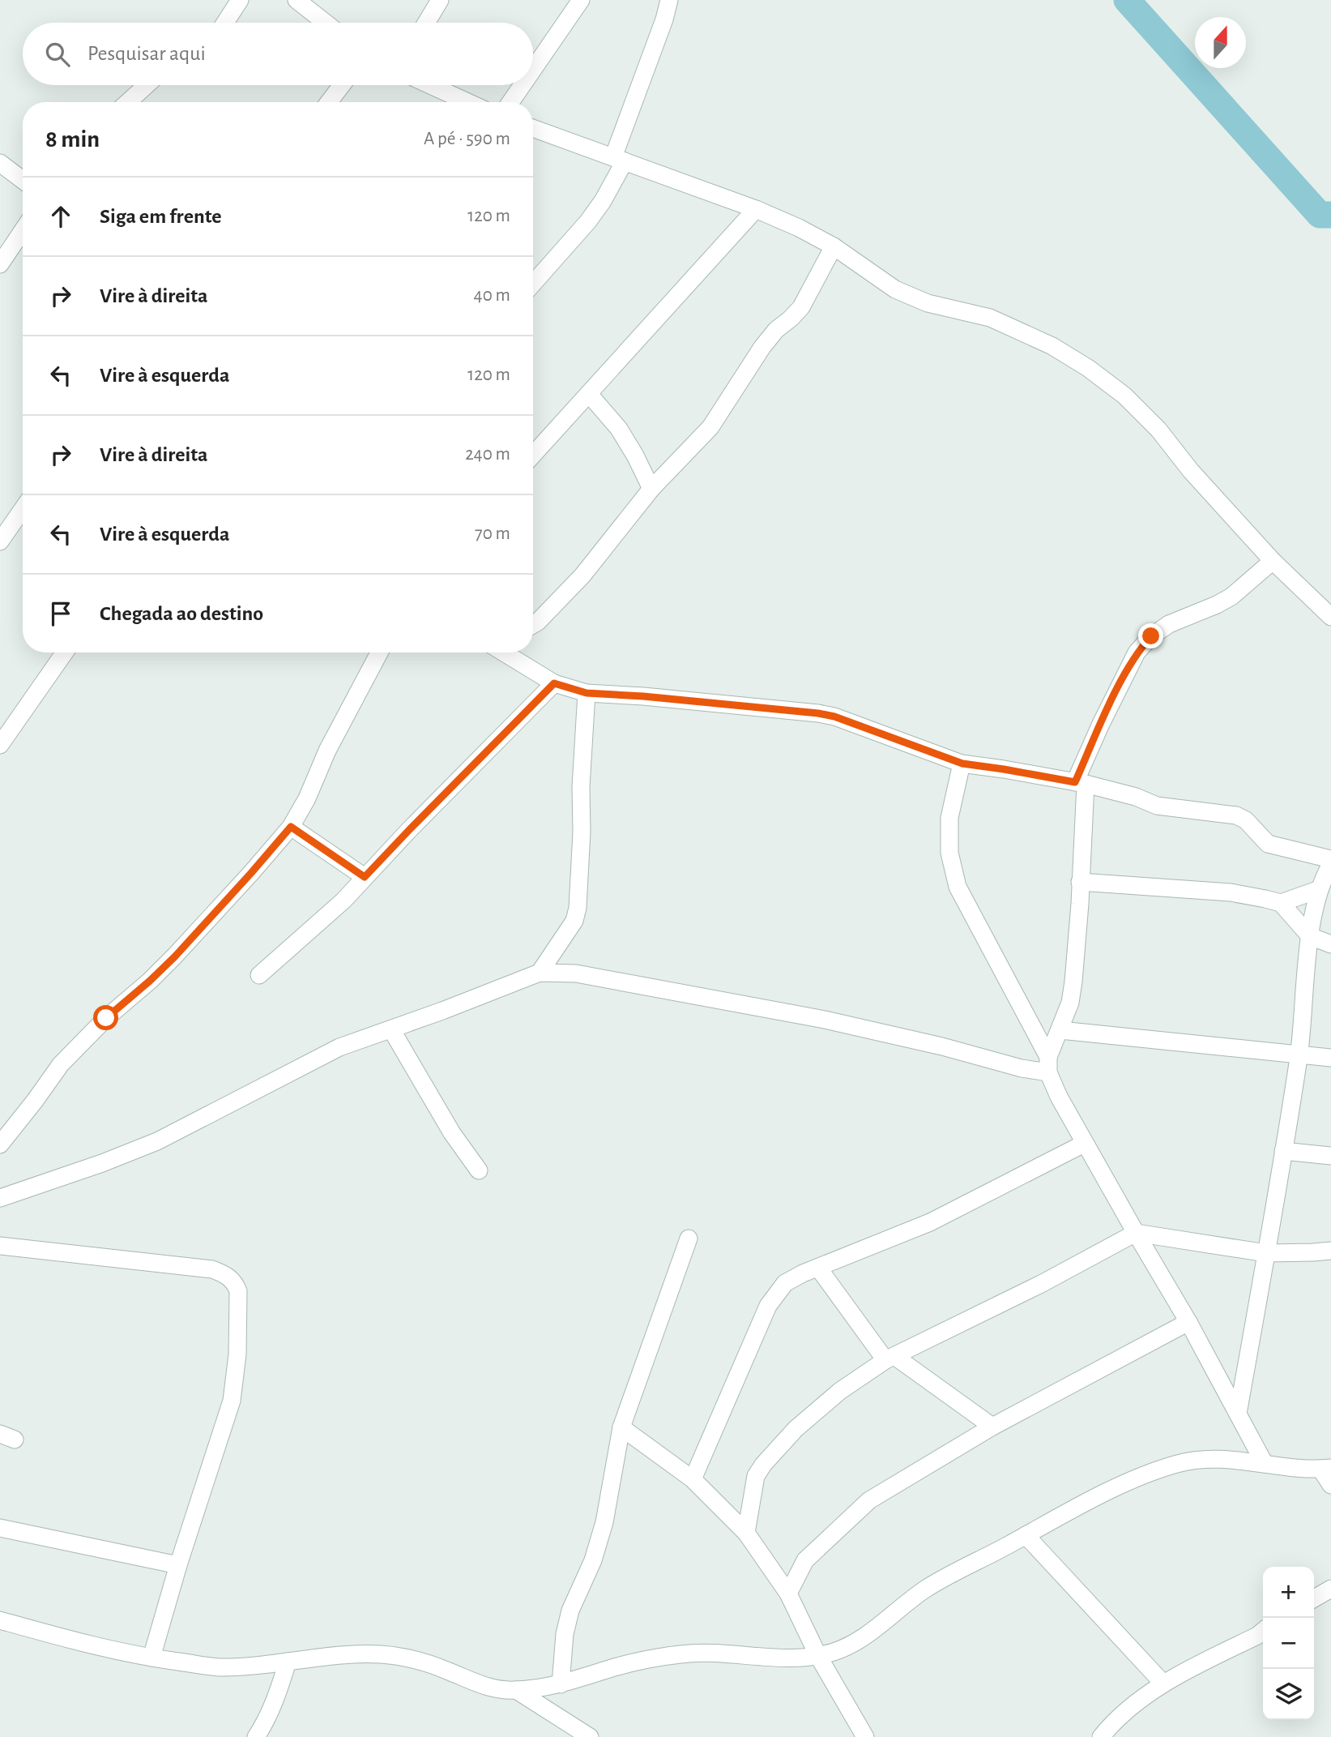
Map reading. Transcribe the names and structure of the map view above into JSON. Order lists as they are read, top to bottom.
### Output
{
  "north": "top",
  "page": {
    "search": "Pesquisar aqui",
    "heading": ["8 min", "A pé · 590 m"],
    "list": [
      ["Siga em frente", "120 m"],
      ["Vire à direita", "40 m"],
      ["Vire à esquerda", "120 m"],
      ["Vire à direita", "240 m"],
      ["Vire à esquerda", "70 m"],
      "Chegada ao destino"
    ],
    "map_buttons": ["+", "−"]
  }
}
